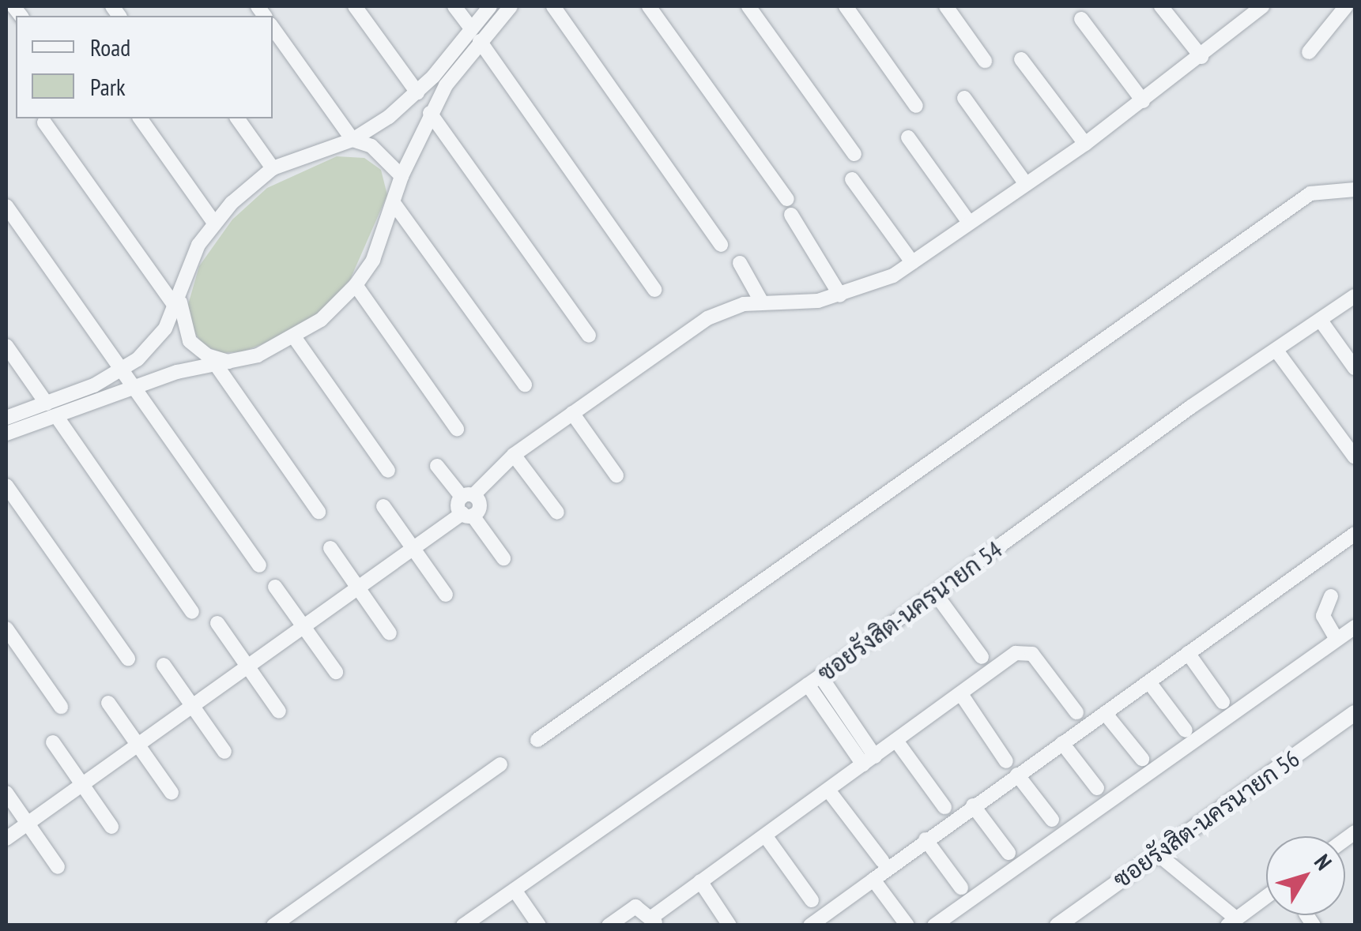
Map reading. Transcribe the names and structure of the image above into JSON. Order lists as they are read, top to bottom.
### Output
{
  "streets": {
    "street": ["ซอยรังสิต-นครนายก 54", "ซอยรังสิต-นครนายก 56"]
  },
  "legend": ["Road", "Park"],
  "north": "top right"
}
